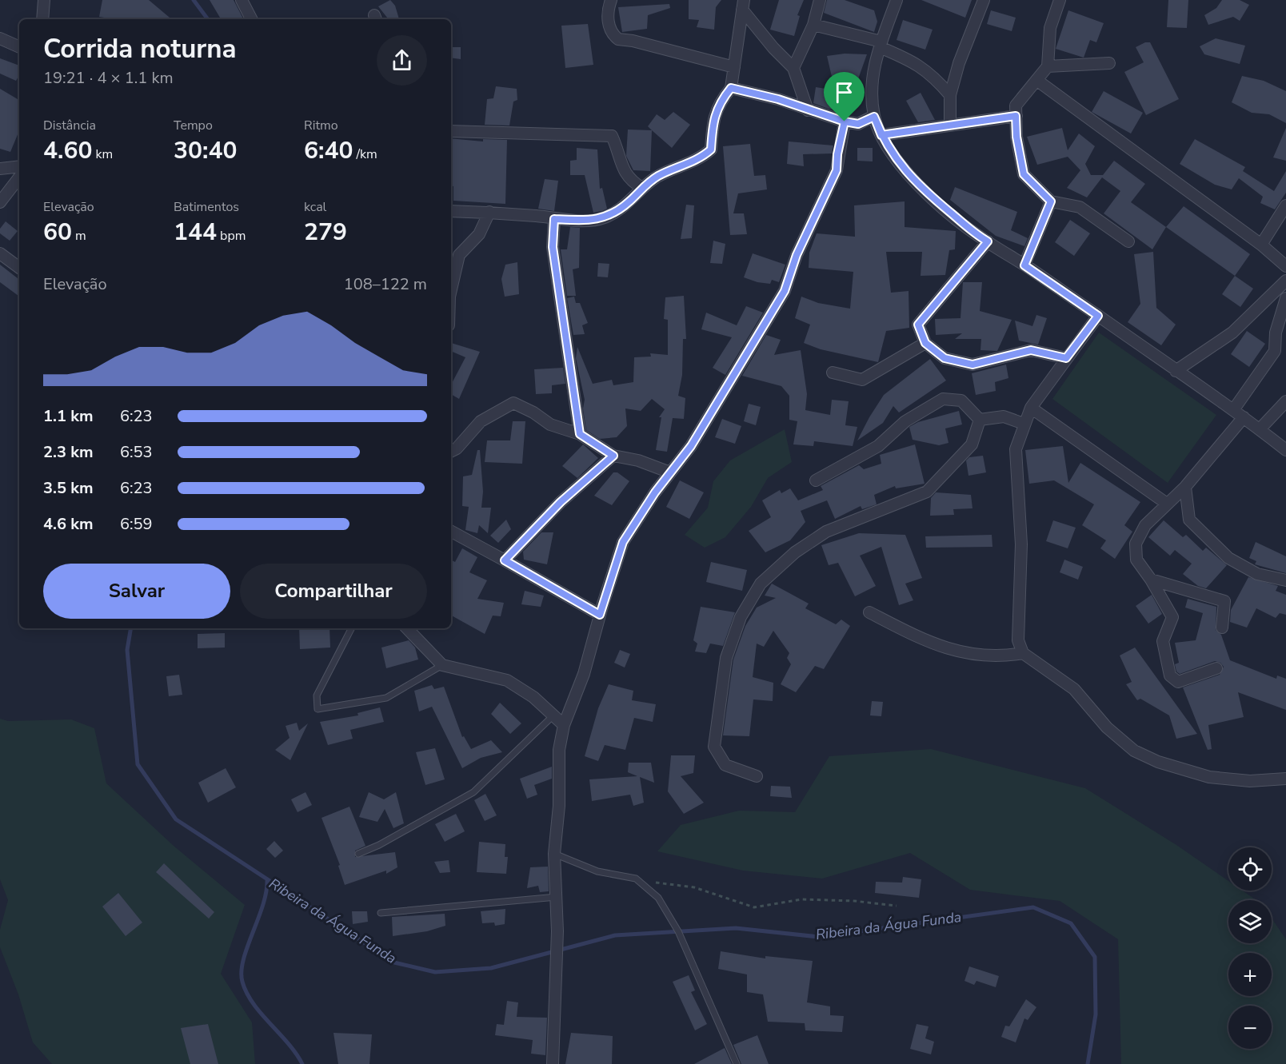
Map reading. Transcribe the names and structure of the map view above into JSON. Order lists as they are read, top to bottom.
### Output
{
  "water": ["Ribeira da Água Funda"],
  "page": {
    "heading": ["Corrida noturna", "19:21 · 4 × 1.1 km"],
    "stats": [
      ["Distância", "4.60 km"],
      ["Tempo", "30:40"],
      ["Ritmo", "6:40 /km"],
      ["Elevação", "60 m"],
      ["Batimentos", "144 bpm"],
      ["kcal", "279"]
    ],
    "chart": ["Elevação", "108–122 m"],
    "list": [
      {
        "name": "1.1 km",
        "note": "6:23"
      },
      {
        "name": "2.3 km",
        "note": "6:53"
      },
      {
        "name": "3.5 km",
        "note": "6:23"
      },
      {
        "name": "4.6 km",
        "note": "6:59"
      }
    ],
    "buttons": ["Salvar", "Compartilhar"],
    "map_buttons": ["+", "−"]
  }
}
